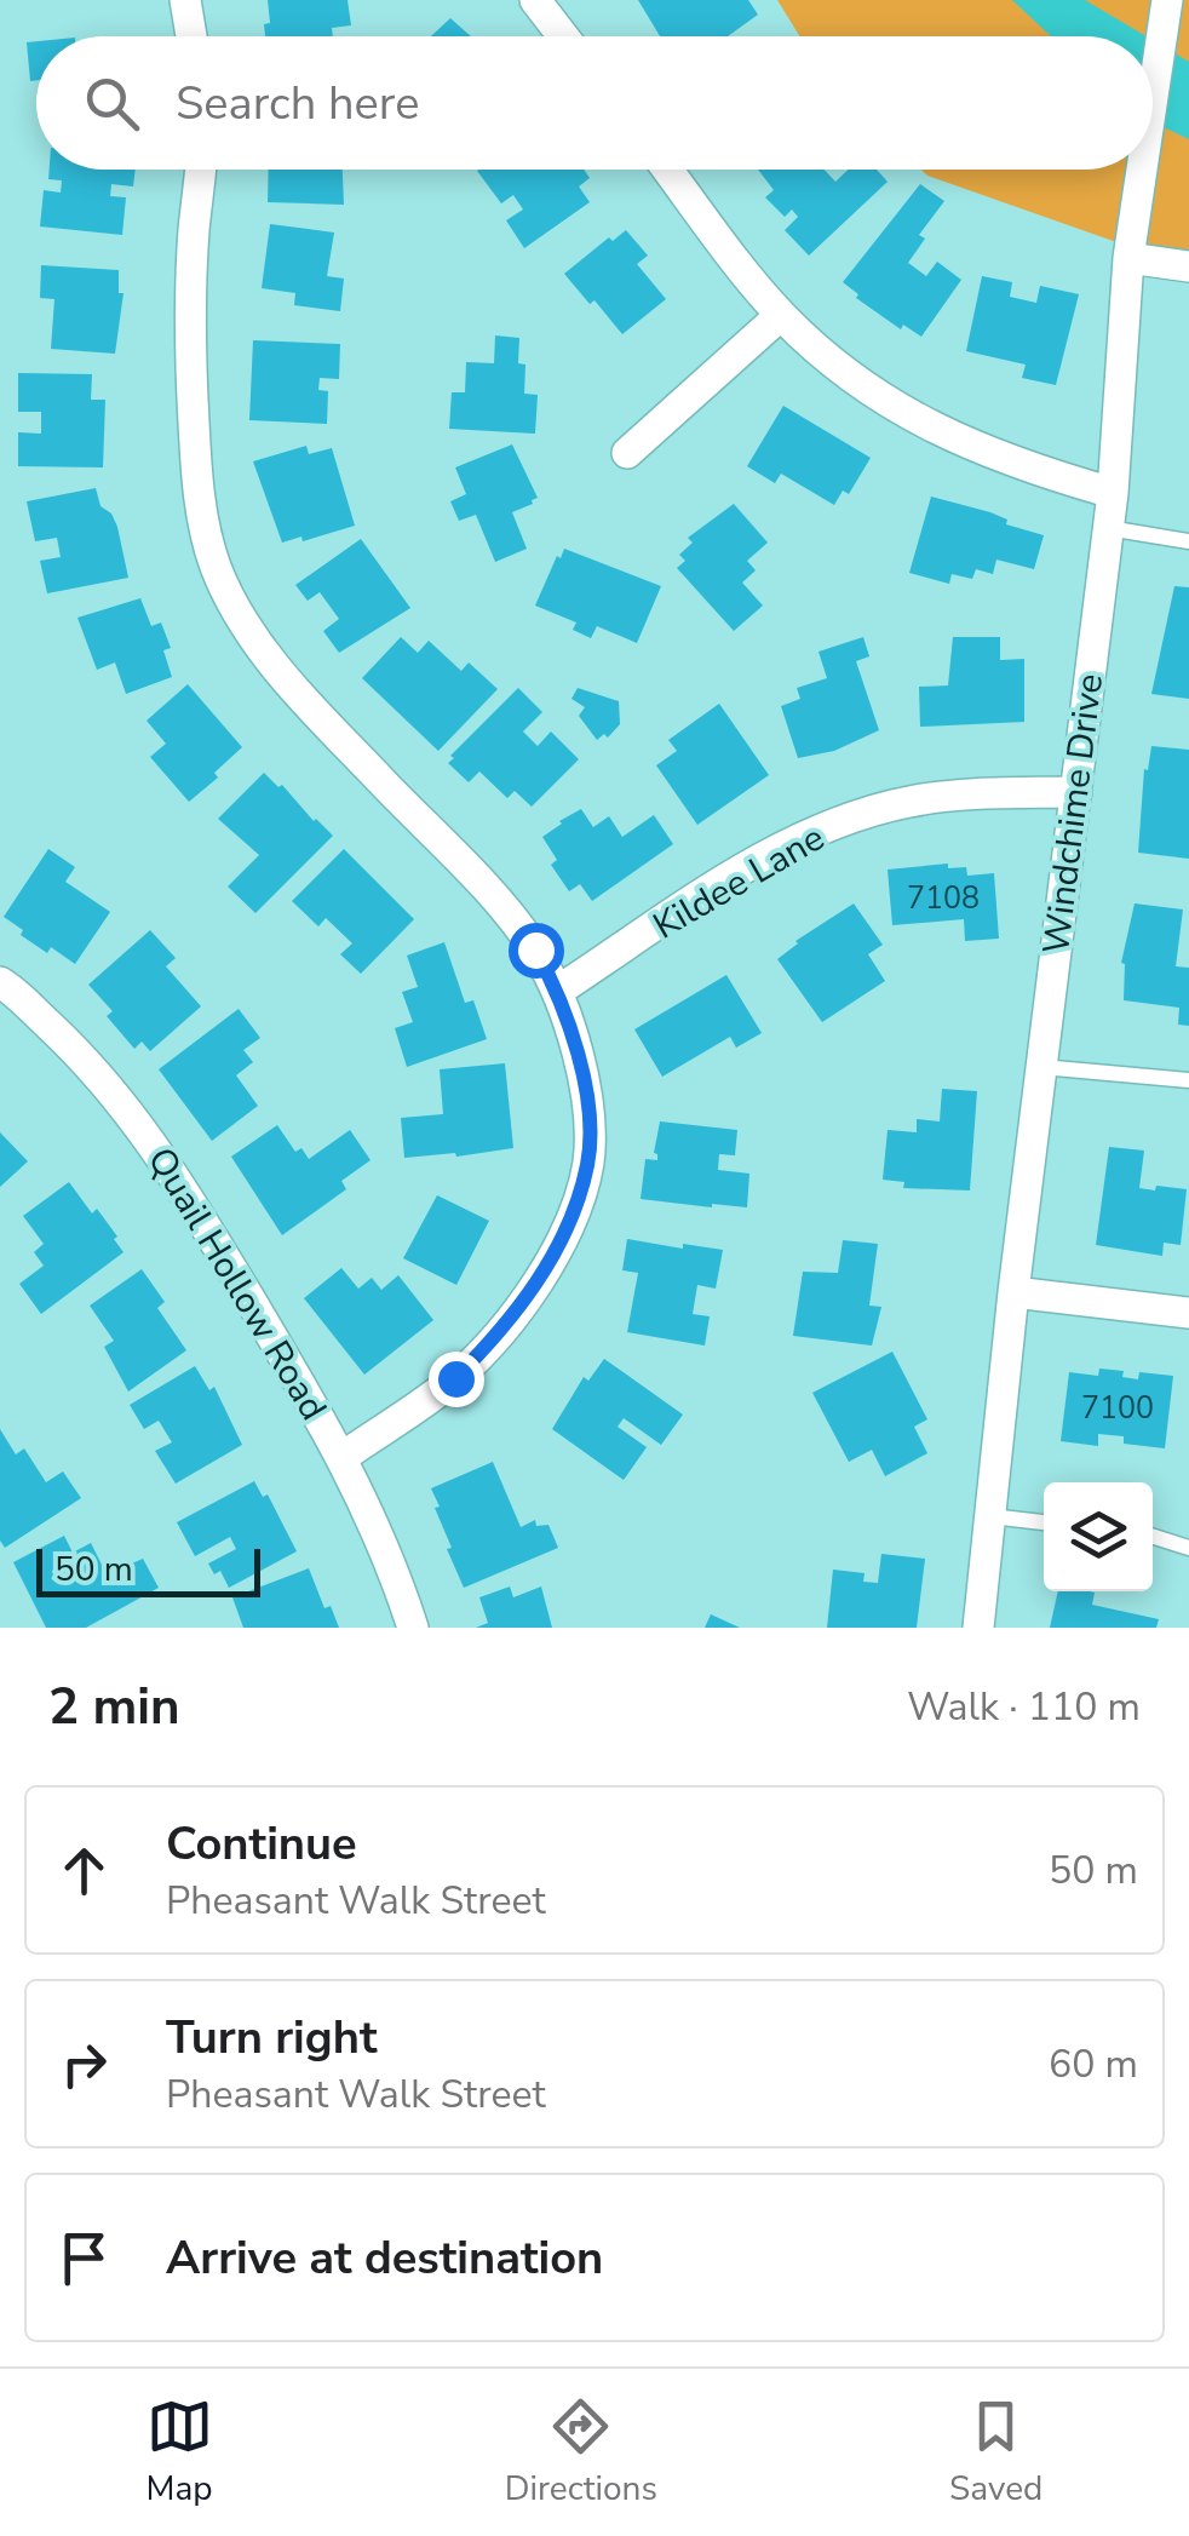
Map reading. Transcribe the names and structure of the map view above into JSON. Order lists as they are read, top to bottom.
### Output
{
  "streets": {
    "street": ["Windchime Drive", "Kildee Lane", "Quail Hollow Road"]
  },
  "crossings": [
    ["Windchime Drive", "Kildee Lane"]
  ],
  "house_numbers": ["7108", "7100"],
  "scale_bar": "50 m",
  "page": {
    "search": "Search here",
    "scale": "50 m",
    "heading": ["2 min", "Walk · 110 m"],
    "list": [
      ["Continue", "Pheasant Walk Street", "50 m"],
      ["Turn right", "Pheasant Walk Street", "60 m"],
      "Arrive at destination"
    ],
    "nav": ["Map", "Directions", "Saved"]
  }
}
